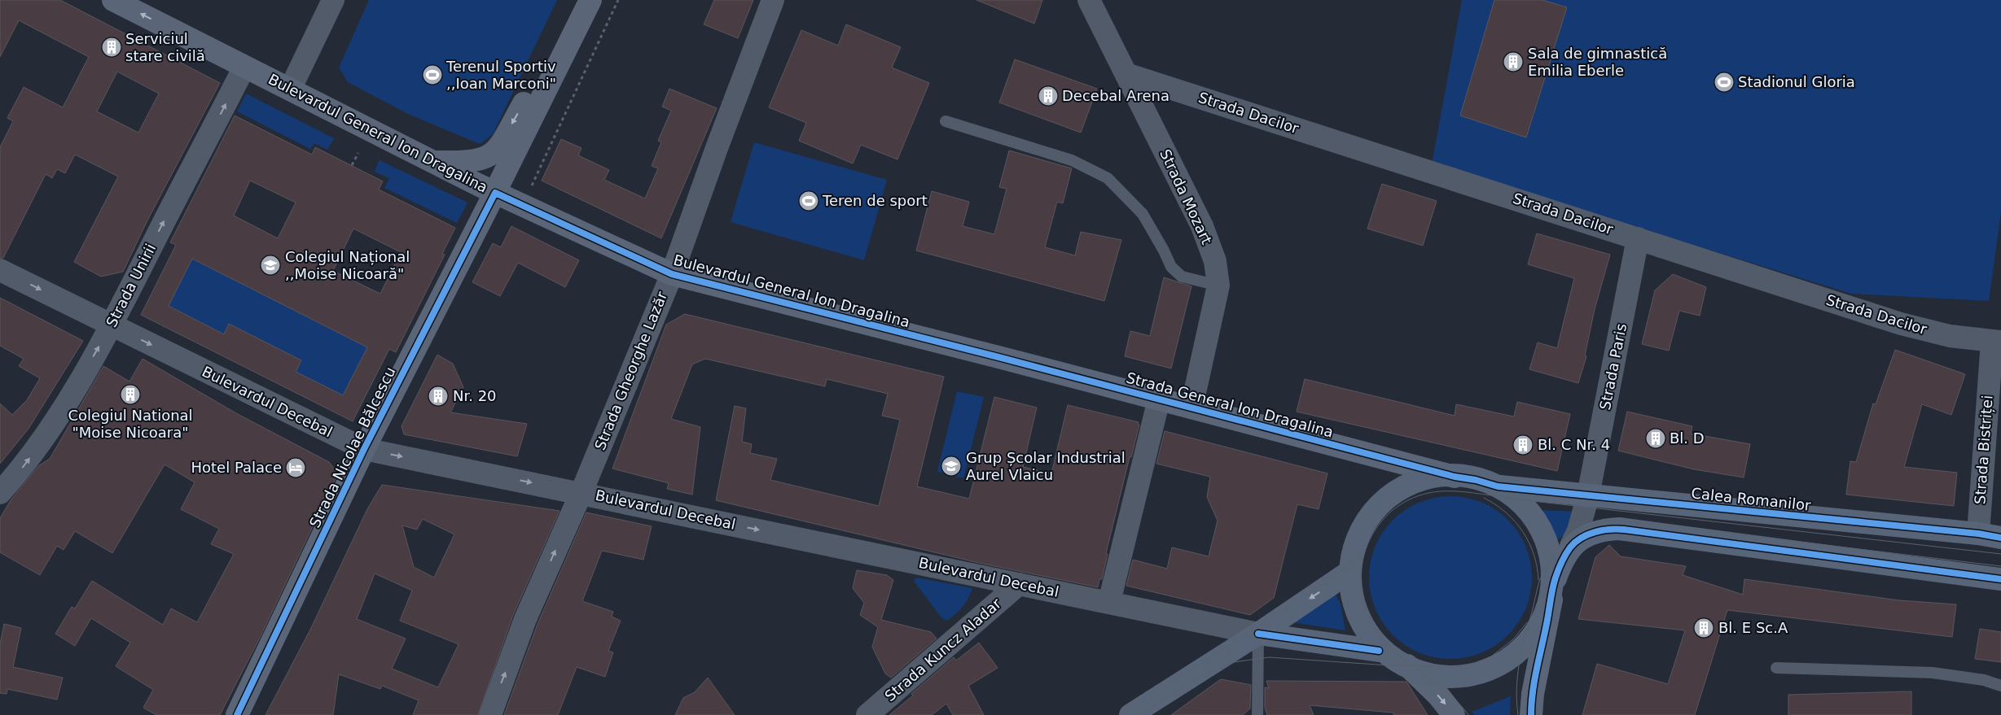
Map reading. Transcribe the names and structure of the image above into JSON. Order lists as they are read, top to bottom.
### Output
{
  "streets": {
    "main road": [
      "Bulevardul General Ion Dragalina",
      "Strada General Ion Dragalina",
      "Strada Nicolae Bălcescu",
      "Calea Romanilor"
    ],
    "street": [
      "Strada Dacilor",
      "Strada Mozart",
      "Strada Unirii",
      "Strada Paris",
      "Strada Gheorghe Lazăr",
      "Bulevardul Decebal",
      "Strada Bistriței",
      "Strada Kuncz Aladar"
    ]
  },
  "crossings": [
    ["Strada Dacilor", "Strada Mozart"],
    ["Strada Dacilor", "Strada Paris"],
    ["Strada Dacilor", "Strada Bistriței"],
    ["Bulevardul General Ion Dragalina", "Strada Unirii"],
    ["Bulevardul General Ion Dragalina", "Strada Gheorghe Lazăr"],
    ["Bulevardul General Ion Dragalina", "Strada General Ion Dragalina"],
    ["Bulevardul General Ion Dragalina", "Strada Nicolae Bălcescu"],
    ["Strada Mozart", "Strada General Ion Dragalina"],
    ["Strada Unirii", "Bulevardul Decebal"],
    ["Strada Paris", "Calea Romanilor"],
    ["Strada Gheorghe Lazăr", "Bulevardul Decebal"],
    ["Bulevardul Decebal", "Strada Nicolae Bălcescu"],
    ["Bulevardul Decebal", "Strada Kuncz Aladar"],
    ["Strada Bistriței", "Calea Romanilor"]
  ],
  "one_way": ["Strada Unirii", "Bulevardul Decebal"],
  "places": {
    "building": [
      "Serviciul stare civilă",
      "Sala de gimnastică Emilia Eberle",
      "Decebal Arena",
      "Colegiul National \"Moise Nicoara\"",
      "Nr. 20",
      "Bl. D",
      "Bl. C Nr. 4",
      "Bl. E Sc.A"
    ],
    "sports": ["Terenul Sportiv ,,Ioan Marconi\"", "Stadionul Gloria", "Teren de sport"],
    "school or university": ["Colegiul Național ,,Moise Nicoară\"", "Grup Școlar Industrial Aurel Vlaicu"],
    "hotel": ["Hotel Palace"]
  }
}
